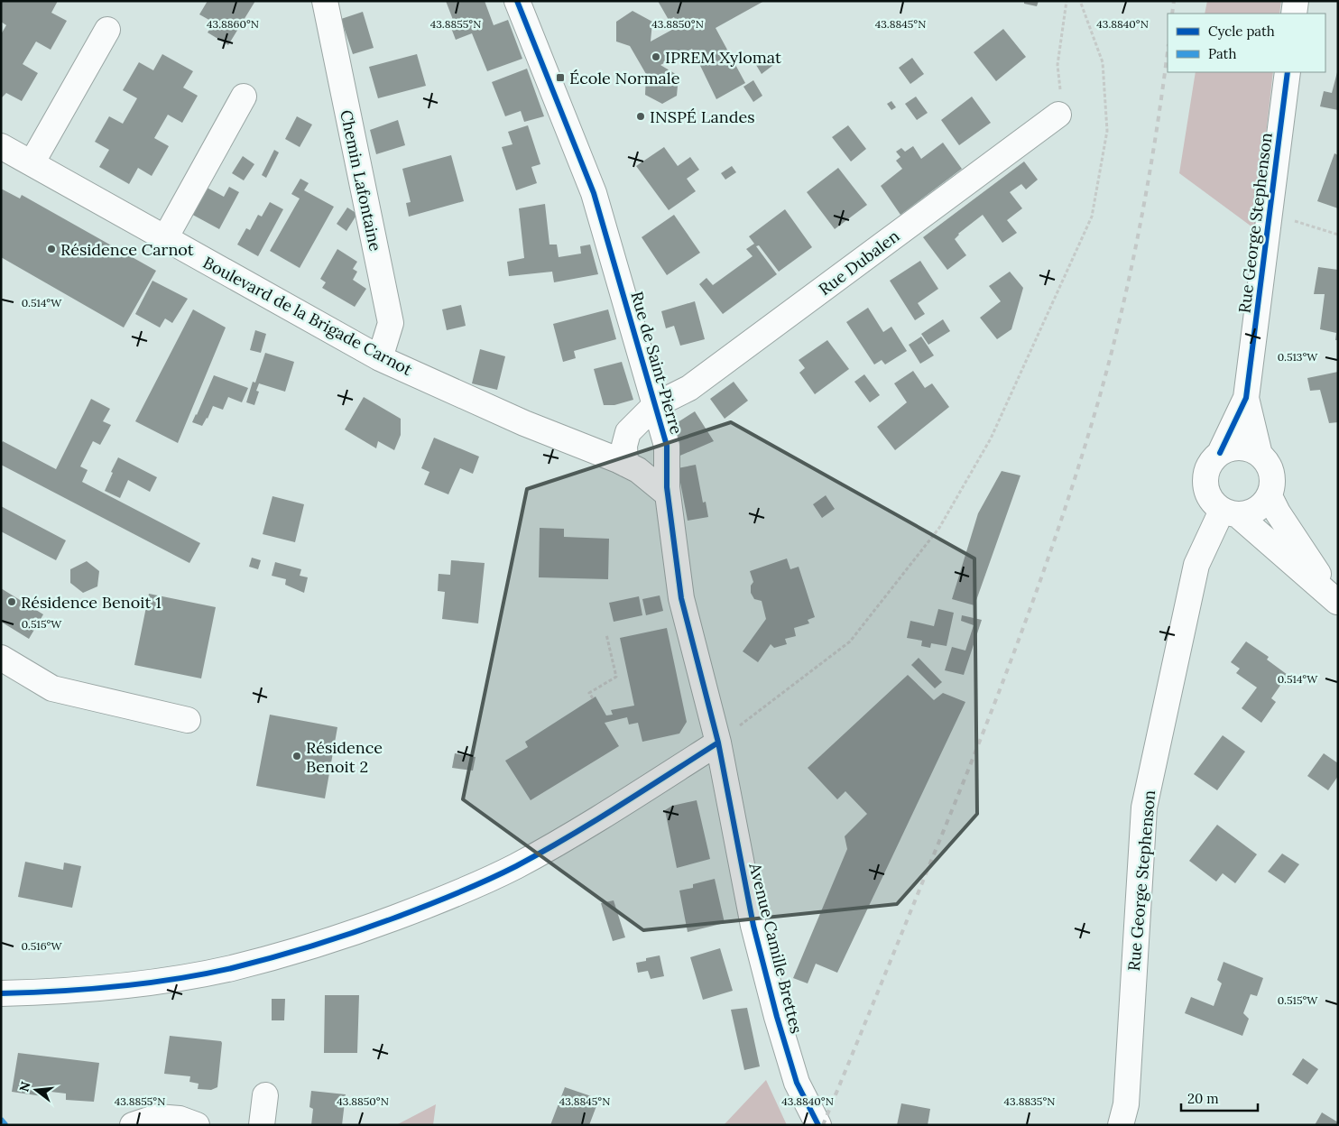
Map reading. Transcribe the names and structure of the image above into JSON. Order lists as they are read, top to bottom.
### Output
{
  "streets": {
    "street": [
      "Chemin Lafontaine",
      "Rue George Stephenson",
      "Rue Dubalen",
      "Boulevard de la Brigade Carnot",
      "Rue de Saint-Pierre",
      "Avenue Camille Brettes"
    ]
  },
  "crossings": [
    ["Chemin Lafontaine", "Boulevard de la Brigade Carnot"],
    ["Rue Dubalen", "Rue de Saint-Pierre"],
    ["Boulevard de la Brigade Carnot", "Rue de Saint-Pierre"],
    ["Rue de Saint-Pierre", "Avenue Camille Brettes"]
  ],
  "places": {
    "other": [
      "IPREM Xylomat",
      "INSPÉ Landes",
      "Résidence Carnot",
      "Résidence Benoit 1",
      "Résidence Benoit 2"
    ],
    "transit": ["École Normale"]
  },
  "legend": ["Cycle path", "Path"],
  "scale_bar": "20 m",
  "north": "left",
  "coordinates": [
    "43.8860°N",
    "43.8855°N",
    "43.8850°N",
    "43.8845°N",
    "43.8840°N",
    "0.514°W",
    "0.513°W",
    "0.515°W",
    "0.516°W",
    "43.8835°N"
  ]
}
